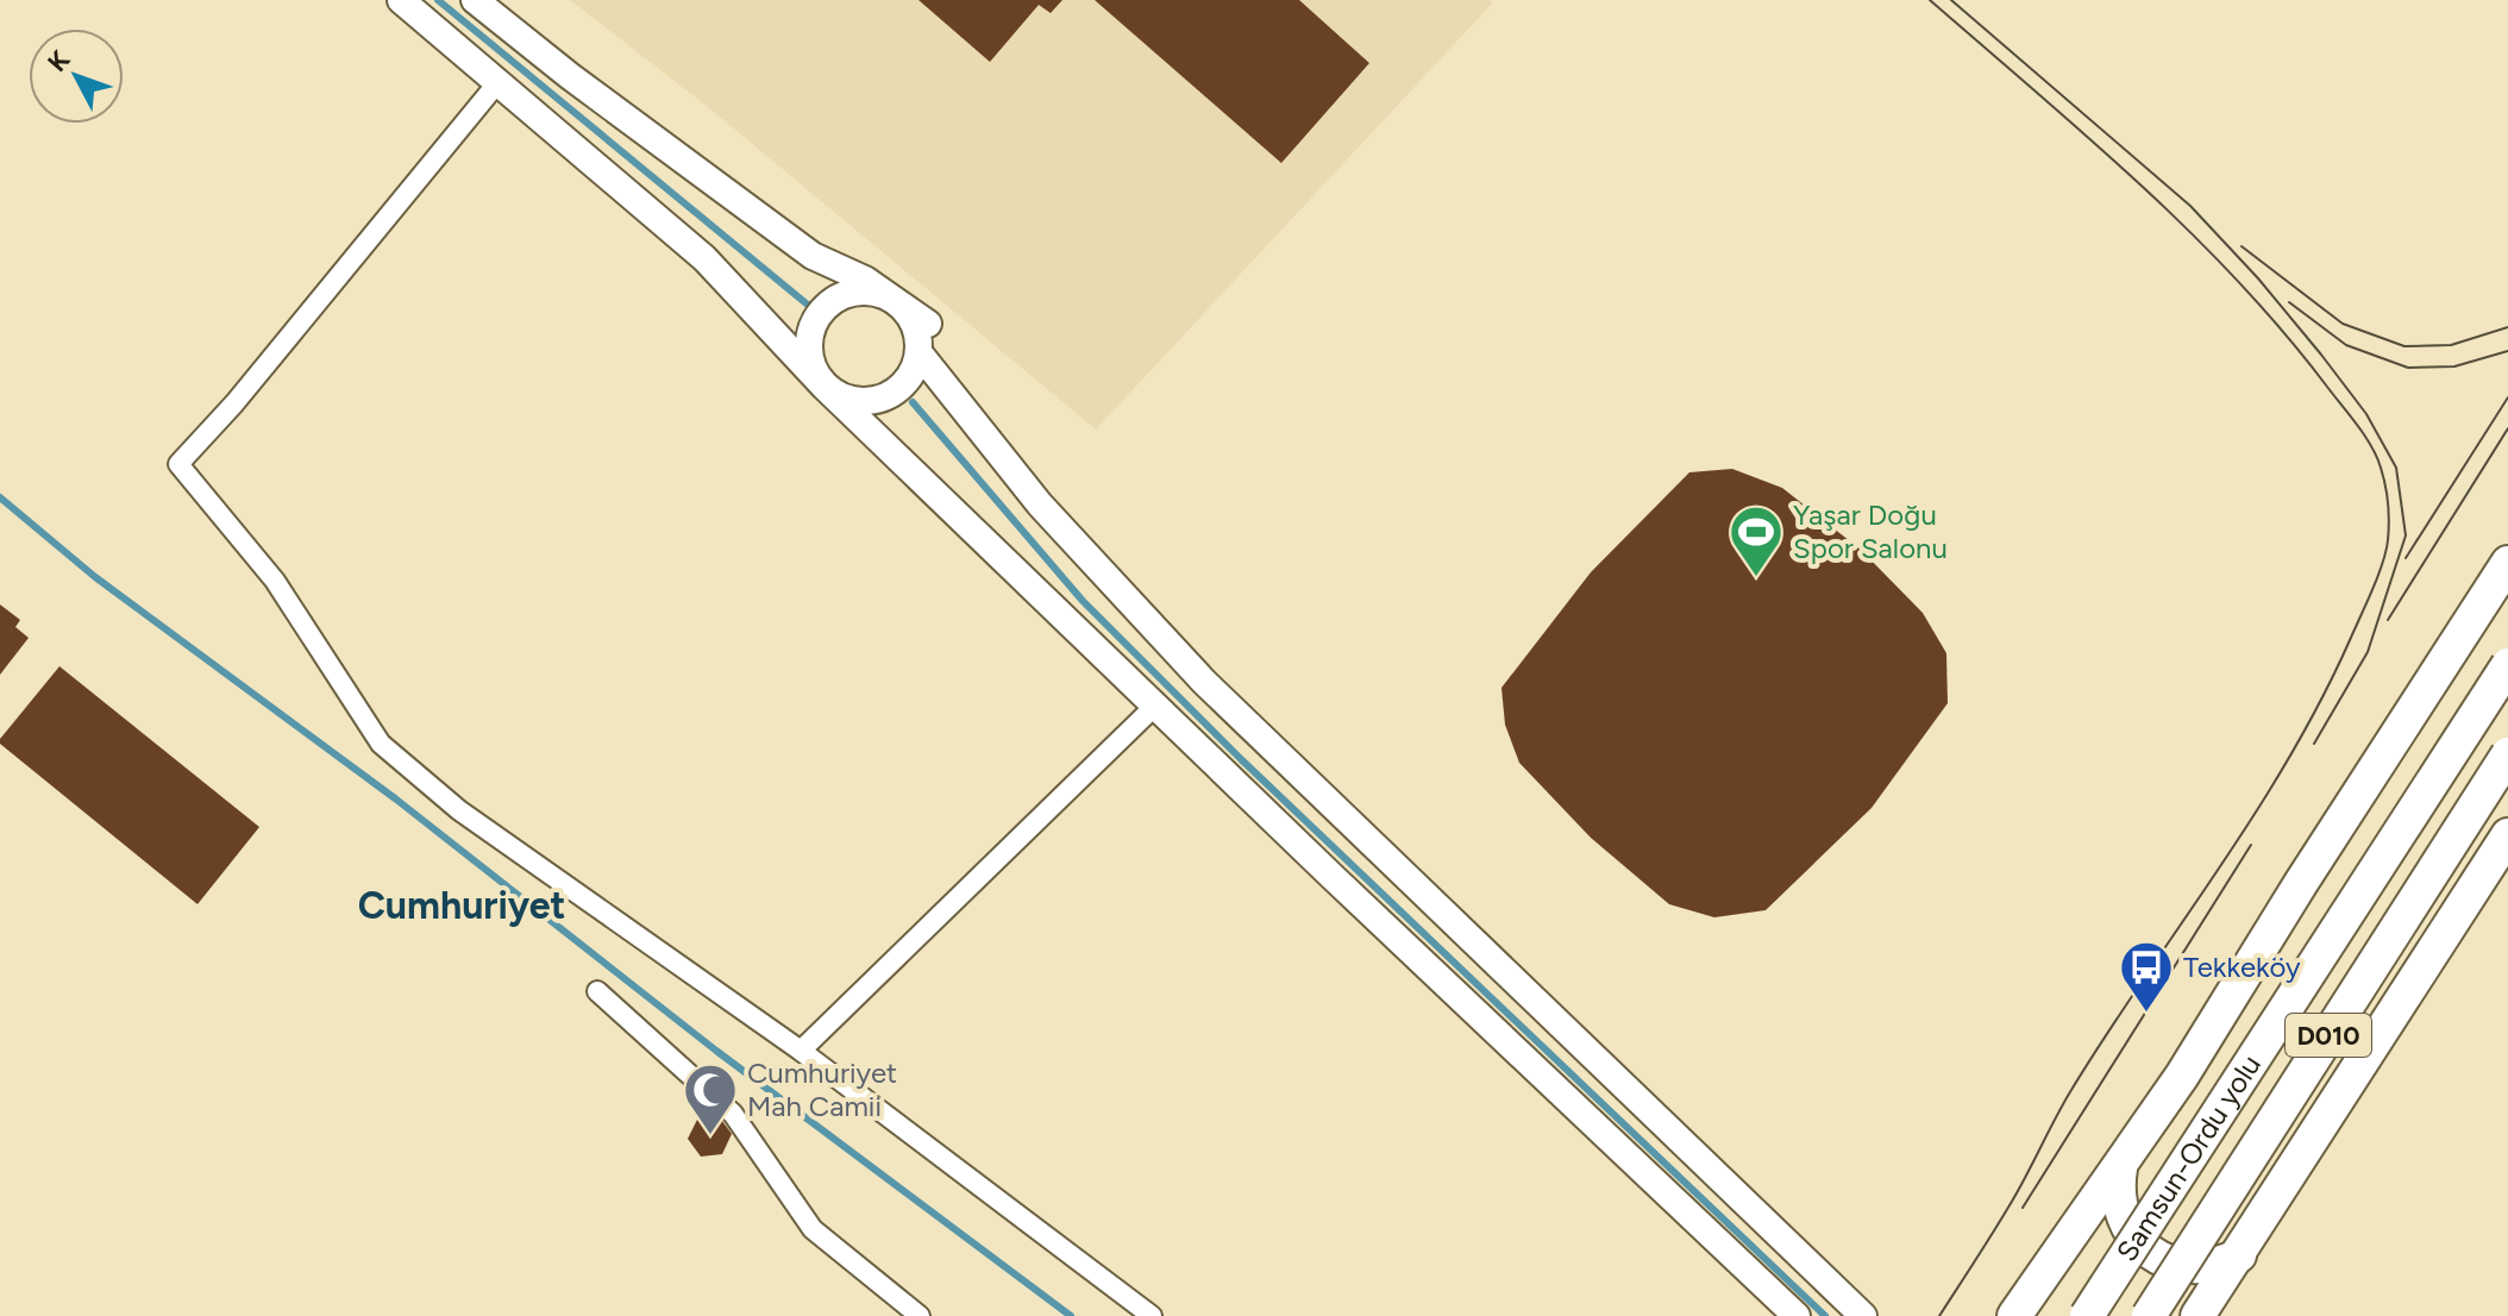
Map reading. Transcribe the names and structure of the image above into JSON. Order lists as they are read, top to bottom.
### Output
{
  "streets": {
    "highway": ["D010", "Samsun-Ordu yolu"]
  },
  "districts": ["Cumhuriyet"],
  "places": {
    "sports": ["Yaşar Doğu Spor Salonu"],
    "bus stop": ["Tekkeköy"],
    "mosque": ["Cumhuriyet Mah Camii"]
  },
  "north": "top left"
}
